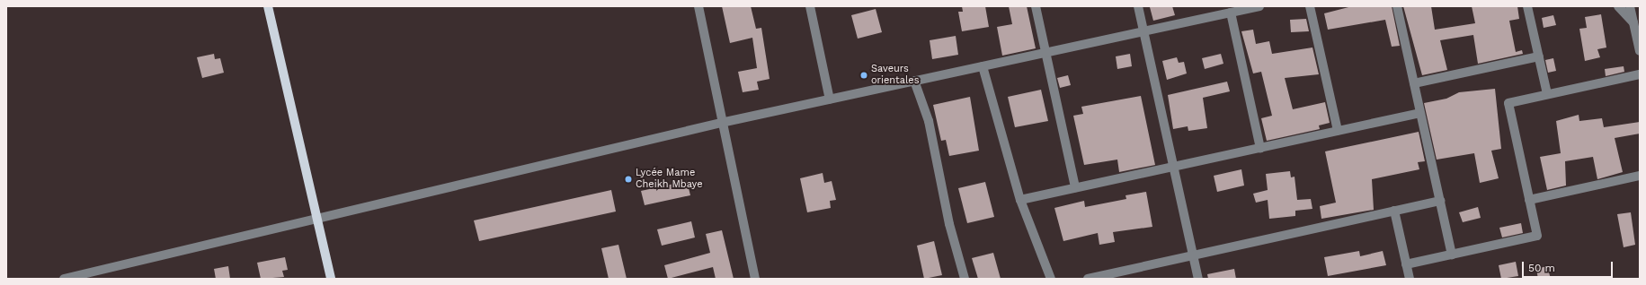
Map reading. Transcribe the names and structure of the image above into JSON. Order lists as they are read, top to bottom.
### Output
{
  "places": ["Saveurs orientales", "Lycée Mame Cheikh Mbaye"],
  "scale_bar": "50 m"
}
